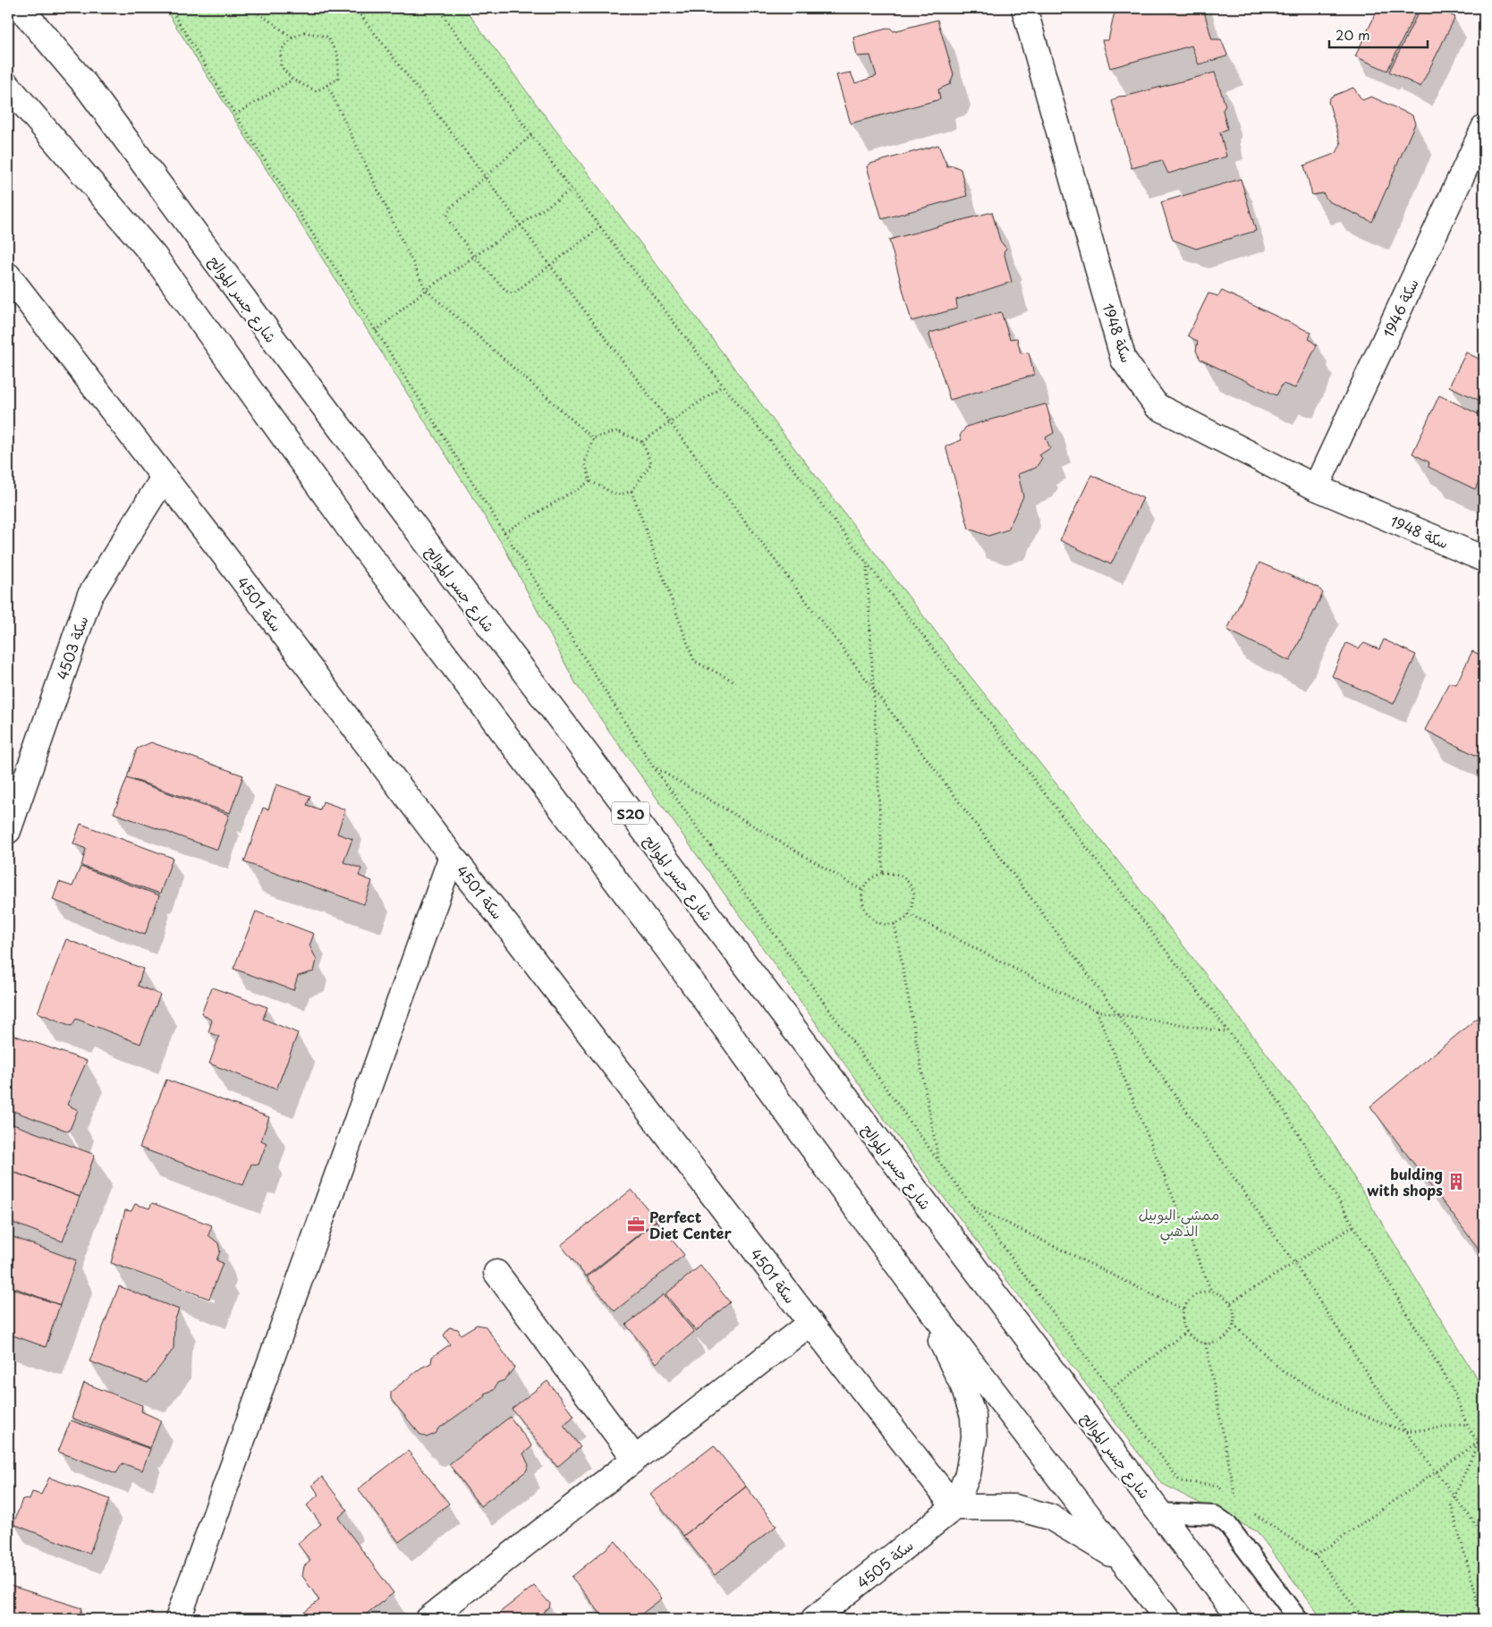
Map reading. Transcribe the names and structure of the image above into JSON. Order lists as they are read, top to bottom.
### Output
{
  "streets": {
    "street": [
      "شارع جسر الموالح",
      "سكة 1946",
      "سكة 1948",
      "سكة 4501",
      "سكة 4503",
      "S20",
      "سكة 4505"
    ]
  },
  "crossings": [
    ["سكة 1946", "سكة 1948"],
    ["سكة 4501", "سكة 4503"],
    ["سكة 4501", "سكة 4505"]
  ],
  "parks": ["ممشى اليوبيل الذهبي"],
  "places": {
    "building": ["bulding with shops"],
    "office": ["Perfect Diet Center"]
  },
  "scale_bar": "20 m"
}
